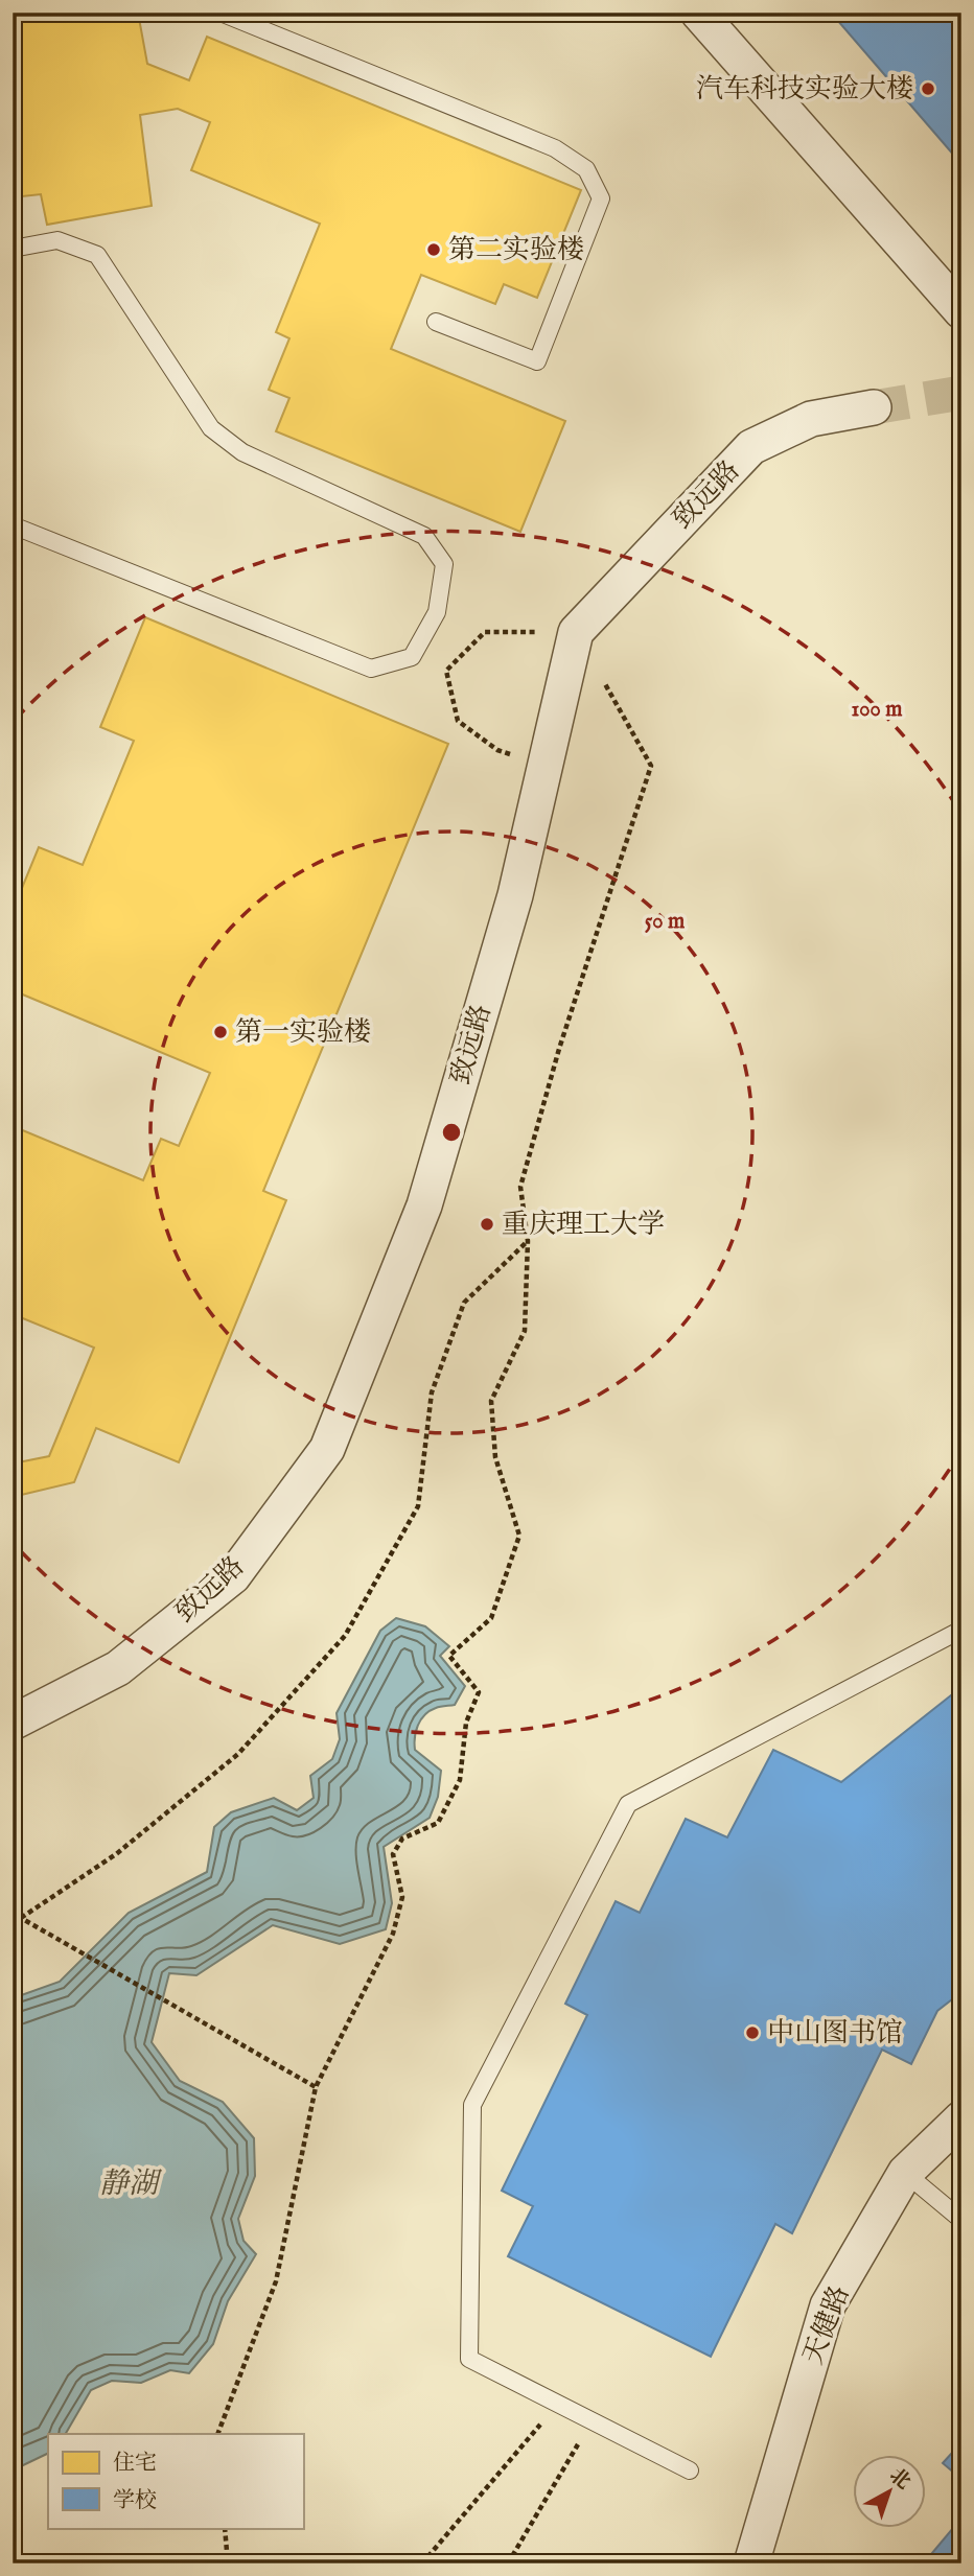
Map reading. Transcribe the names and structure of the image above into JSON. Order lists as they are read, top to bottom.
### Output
{
  "streets": {
    "street": ["致远路", "天健路"]
  },
  "water": ["静湖"],
  "places": [
    "汽车科技实验大楼",
    "第二实验楼",
    "第一实验楼",
    "重庆理工大学",
    "中山图书馆"
  ],
  "legend": ["住宅", "学校"],
  "north": "top right",
  "rings": ["100 m", "50 m"]
}
